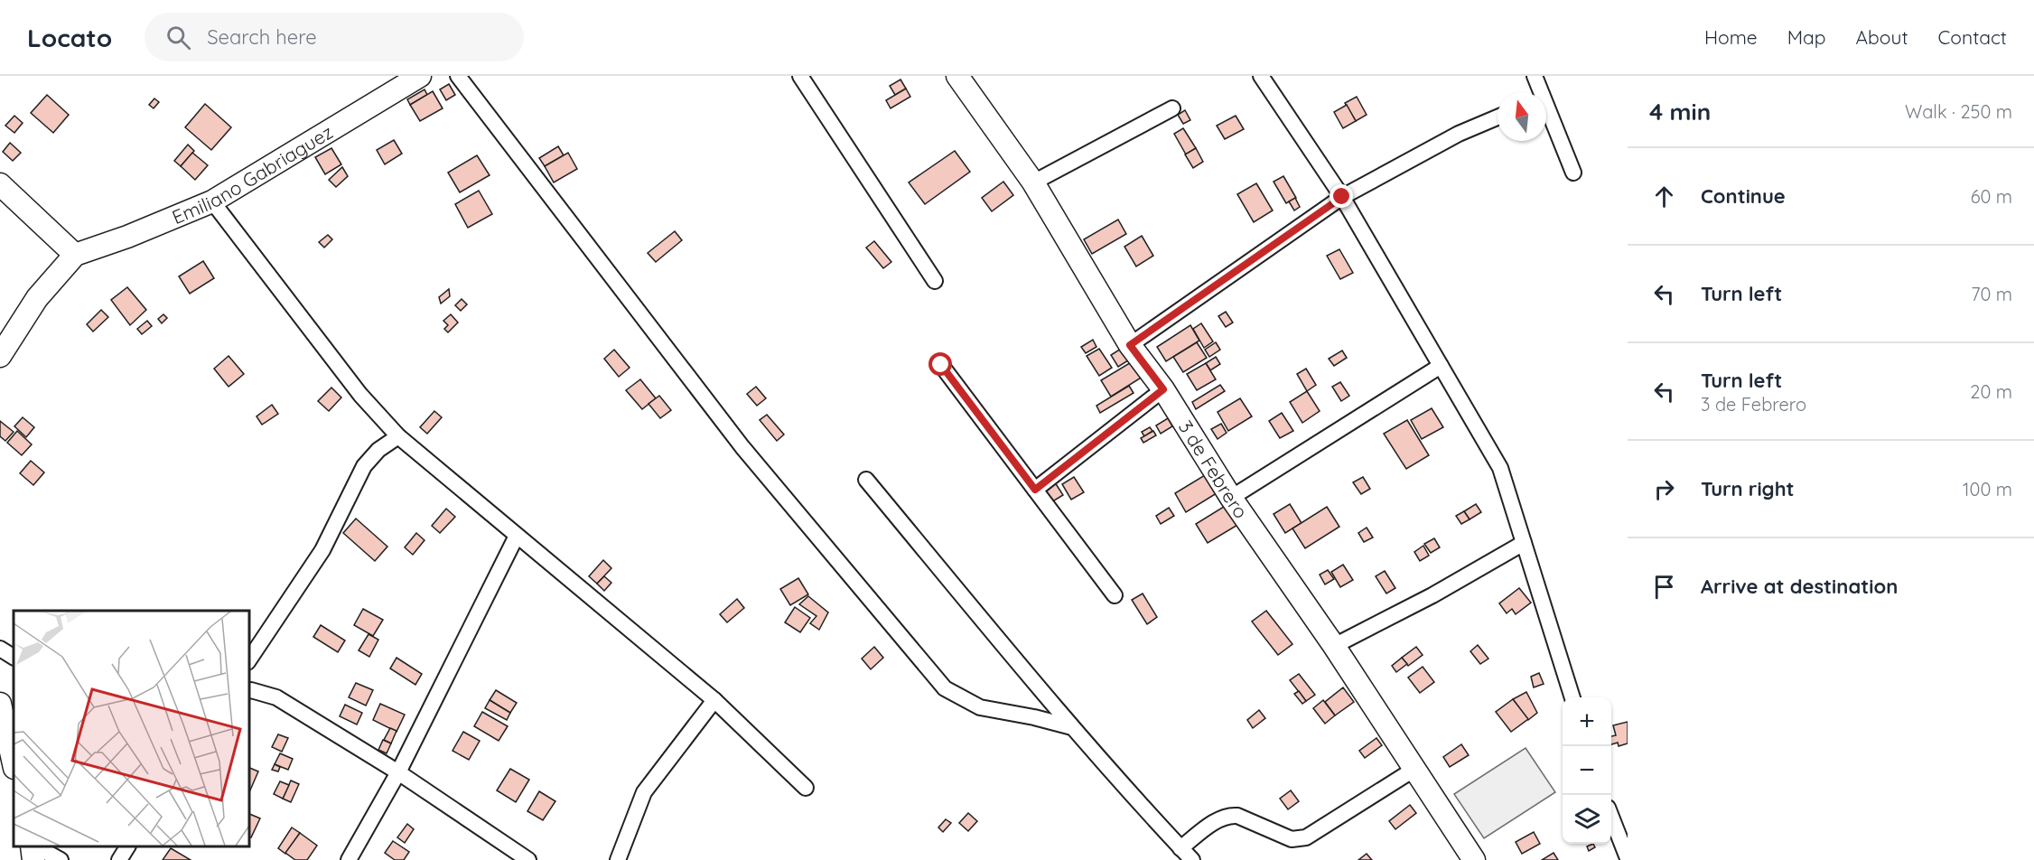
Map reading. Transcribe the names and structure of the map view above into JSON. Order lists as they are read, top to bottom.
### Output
{
  "streets": {
    "street": ["Emiliano Gabriaguez", "3 de Febrero"]
  },
  "north": "top",
  "page": {
    "header": "Locato",
    "search": "Search here",
    "nav": [
      "Home",
      "Map",
      "About",
      "Contact"
    ],
    "heading": ["4 min", "Walk · 250 m"],
    "list": [
      ["Continue", "60 m"],
      ["Turn left", "70 m"],
      ["Turn left", "3 de Febrero", "20 m"],
      ["Turn right", "100 m"],
      "Arrive at destination"
    ],
    "map_buttons": ["+", "−"]
  }
}
